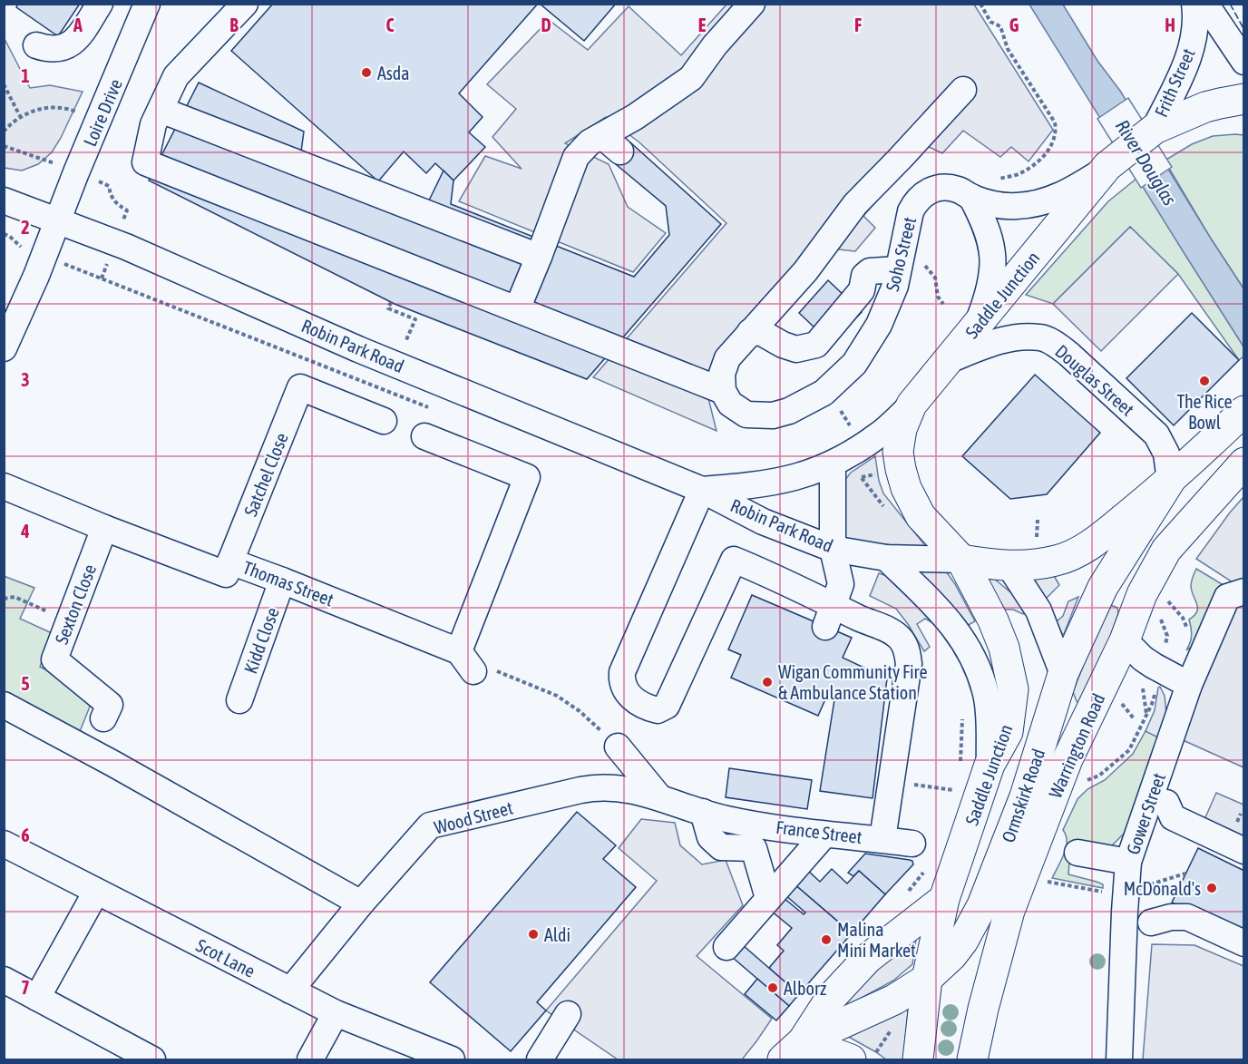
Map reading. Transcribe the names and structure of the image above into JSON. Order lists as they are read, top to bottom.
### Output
{
  "streets": {
    "main road": ["Saddle Junction", "Warrington Road", "Ormskirk Road"],
    "street": [
      "Frith Street",
      "Loire Drive",
      "Soho Street",
      "Robin Park Road",
      "Douglas Street",
      "Satchel Close",
      "Thomas Street",
      "Sexton Close",
      "Kidd Close",
      "Gower Street",
      "Wood Street",
      "France Street",
      "Scot Lane"
    ]
  },
  "crossings": [
    ["Frith Street", "Saddle Junction"],
    ["Loire Drive", "Robin Park Road"],
    ["Soho Street", "Saddle Junction"],
    ["Saddle Junction", "Robin Park Road"],
    ["Saddle Junction", "Douglas Street"],
    ["Douglas Street", "Ormskirk Road"],
    ["Satchel Close", "Thomas Street"],
    ["Thomas Street", "Sexton Close"],
    ["Thomas Street", "Kidd Close"],
    ["Wood Street", "France Street"],
    ["Wood Street", "Scot Lane"]
  ],
  "water": ["River Douglas"],
  "places": [
    "Asda",
    "The Rice Bowl",
    "Wigan Community Fire & Ambulance Station",
    "McDonald's",
    "Aldi",
    "Malina Mini Market",
    "Alborz"
  ],
  "grid": {
    "columns": [
      "A",
      "B",
      "C",
      "D",
      "E",
      "F",
      "G",
      "H"
    ],
    "rows": [
      "1",
      "2",
      "3",
      "4",
      "5",
      "6",
      "7"
    ]
  }
}
